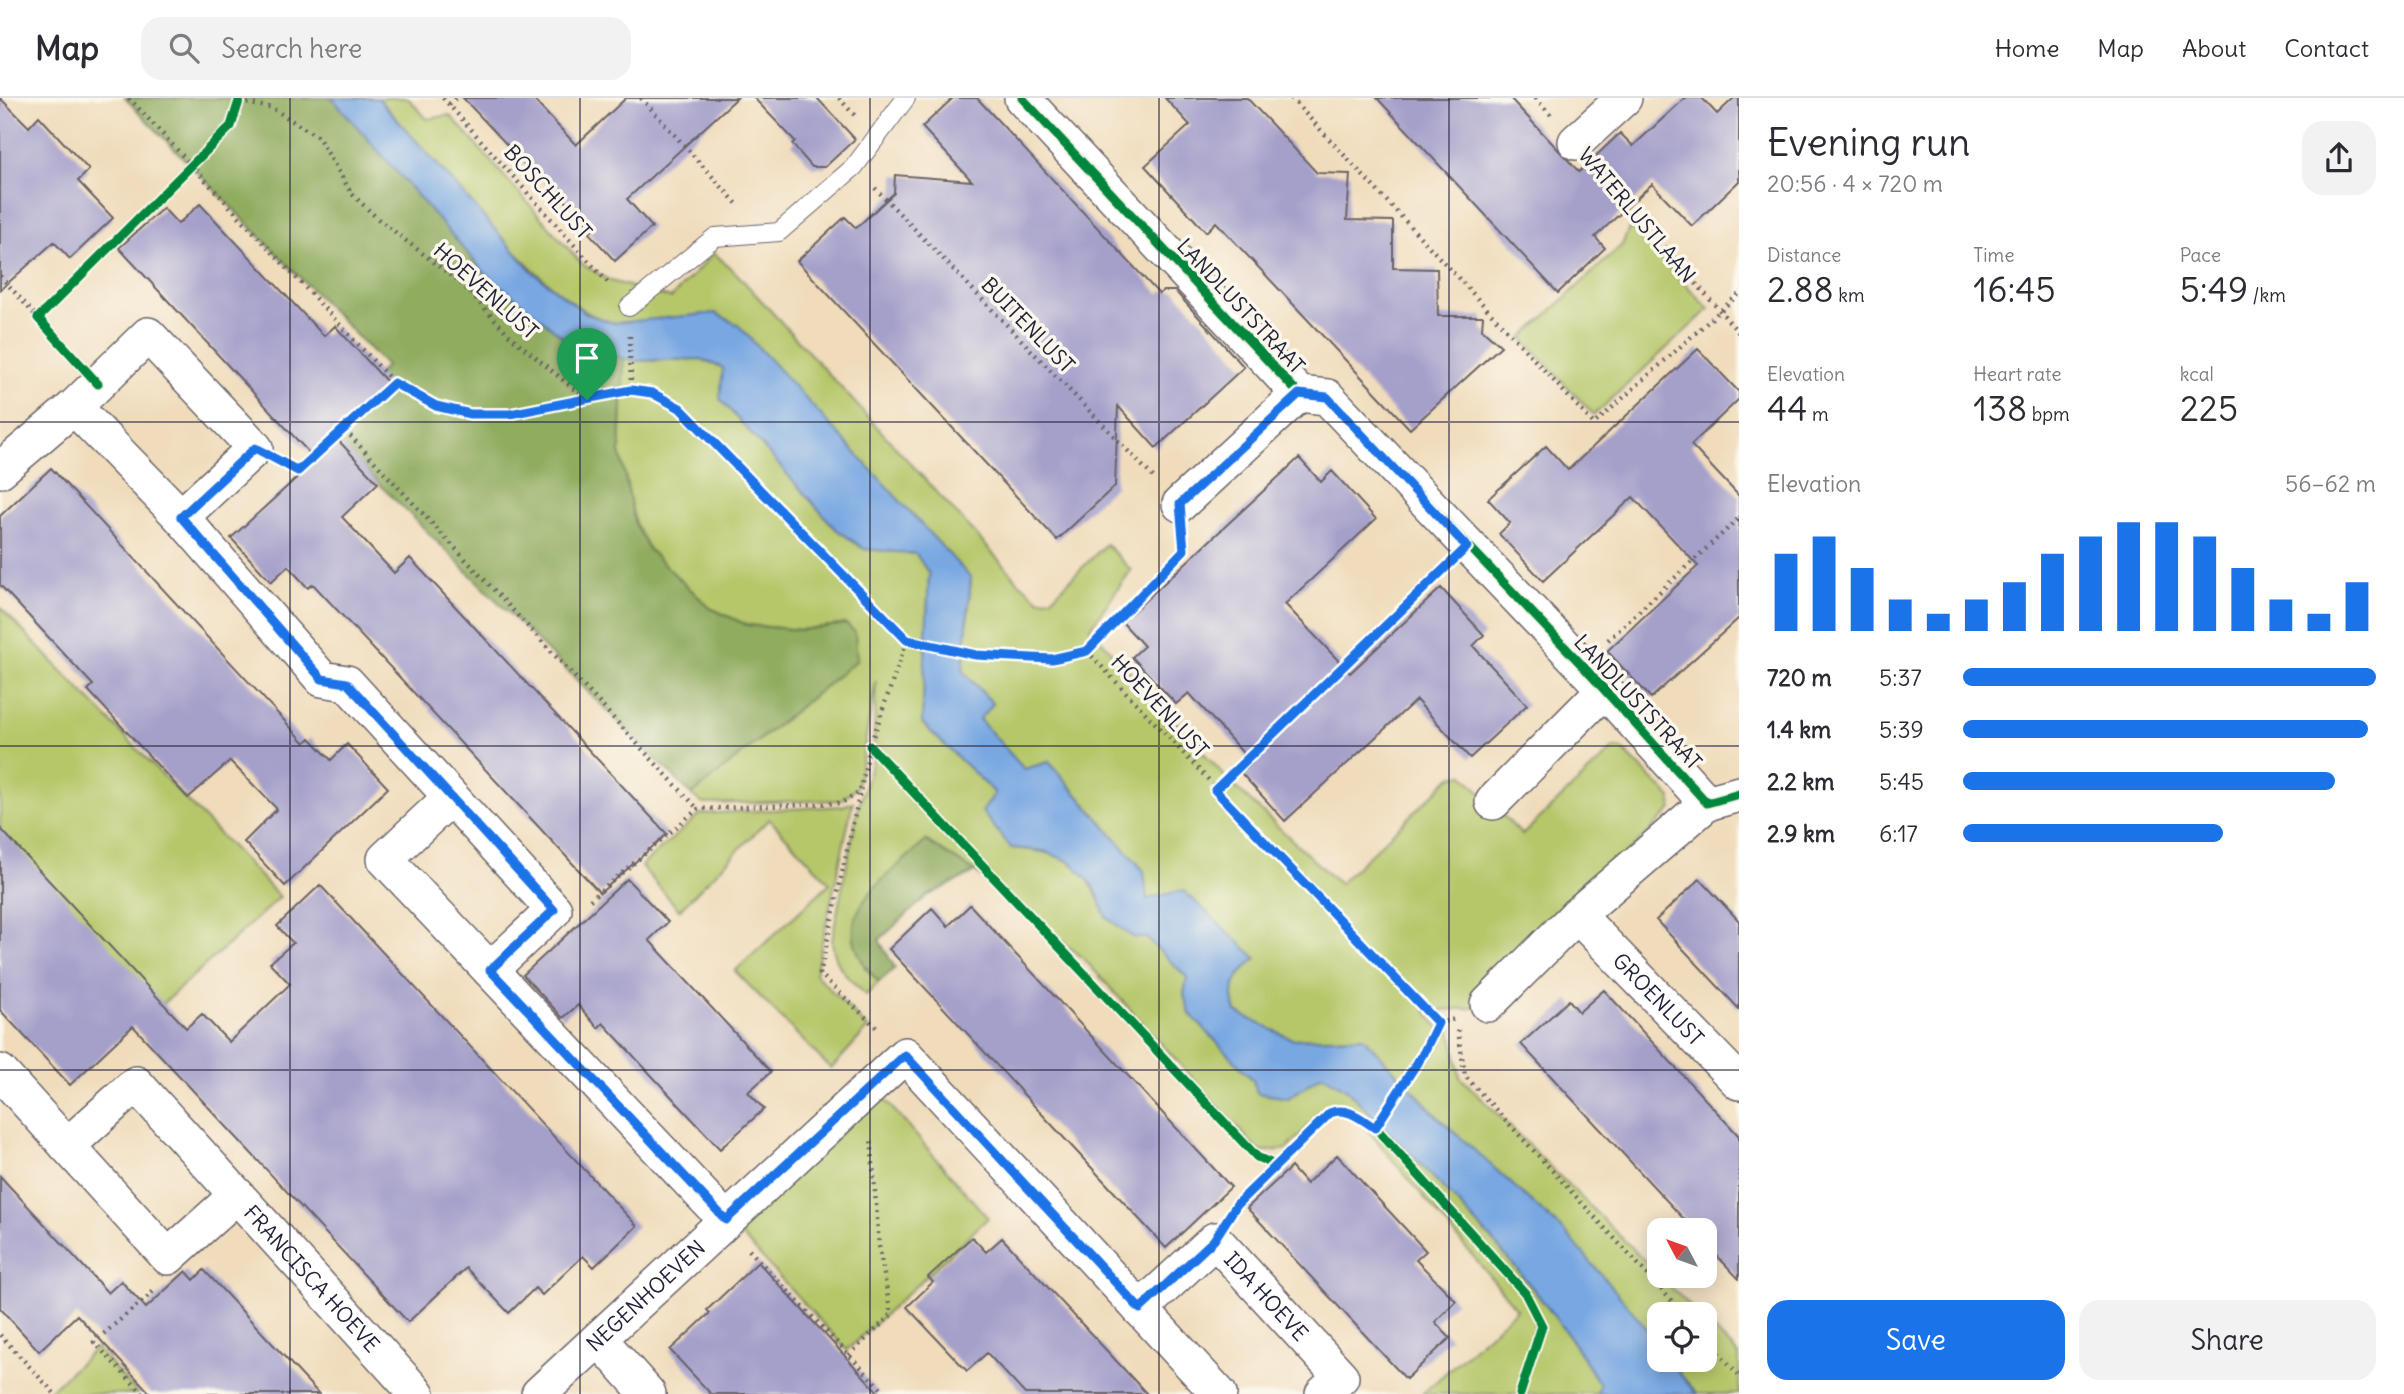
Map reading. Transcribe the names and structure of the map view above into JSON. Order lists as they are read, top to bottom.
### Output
{
  "streets": {
    "street": [
      "LANDLUSTSTRAAT",
      "GROENLUST",
      "FRANCISCA HOEVE",
      "NEGENHOEVEN",
      "IDA HOEVE"
    ],
    "path": [
      "BOSCHLUST",
      "WATERLUSTLAAN",
      "HOEVENLUST",
      "BUITENLUST"
    ]
  },
  "crossings": [
    ["LANDLUSTSTRAAT", "BUITENLUST"]
  ],
  "north": "top left",
  "page": {
    "header": "Map",
    "search": "Search here",
    "nav": [
      "Home",
      "Map",
      "About",
      "Contact"
    ],
    "heading": ["Evening run", "20:56 · 4 × 720 m"],
    "stats": [
      ["Distance", "2.88 km"],
      ["Time", "16:45"],
      ["Pace", "5:49 /km"],
      ["Elevation", "44 m"],
      ["Heart rate", "138 bpm"],
      ["kcal", "225"]
    ],
    "chart": ["Elevation", "56–62 m"],
    "list": [
      {
        "name": "720 m",
        "note": "5:37"
      },
      {
        "name": "1.4 km",
        "note": "5:39"
      },
      {
        "name": "2.2 km",
        "note": "5:45"
      },
      {
        "name": "2.9 km",
        "note": "6:17"
      }
    ],
    "buttons": ["Save", "Share"]
  }
}
